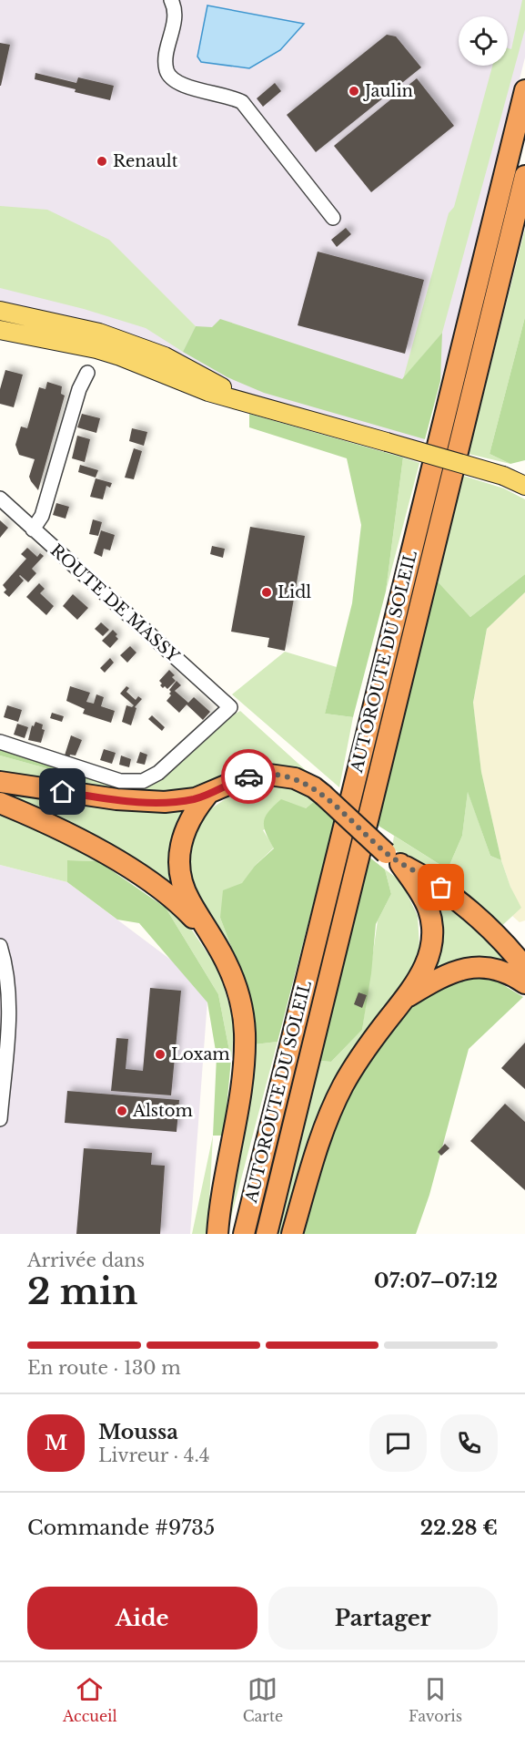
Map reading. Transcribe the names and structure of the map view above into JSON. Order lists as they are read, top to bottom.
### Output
{
  "streets": {
    "highway": ["AUTOROUTE DU SOLEIL"],
    "street": ["ROUTE DE MASSY"]
  },
  "places": [
    "Jaulin",
    "Renault",
    "Lidl",
    "Loxam",
    "Alstom"
  ],
  "page": {
    "heading": ["2 min", "Arrivée dans", "07:07–07:12"],
    "panel": [
      "Moussa",
      "Livreur · 4.4",
      "Commande #9735",
      "22.28 €"
    ],
    "bar": "En route · 130 m",
    "round": "M",
    "buttons": ["Aide", "Partager"],
    "tabs": ["Accueil", "Carte", "Favoris"]
  }
}
